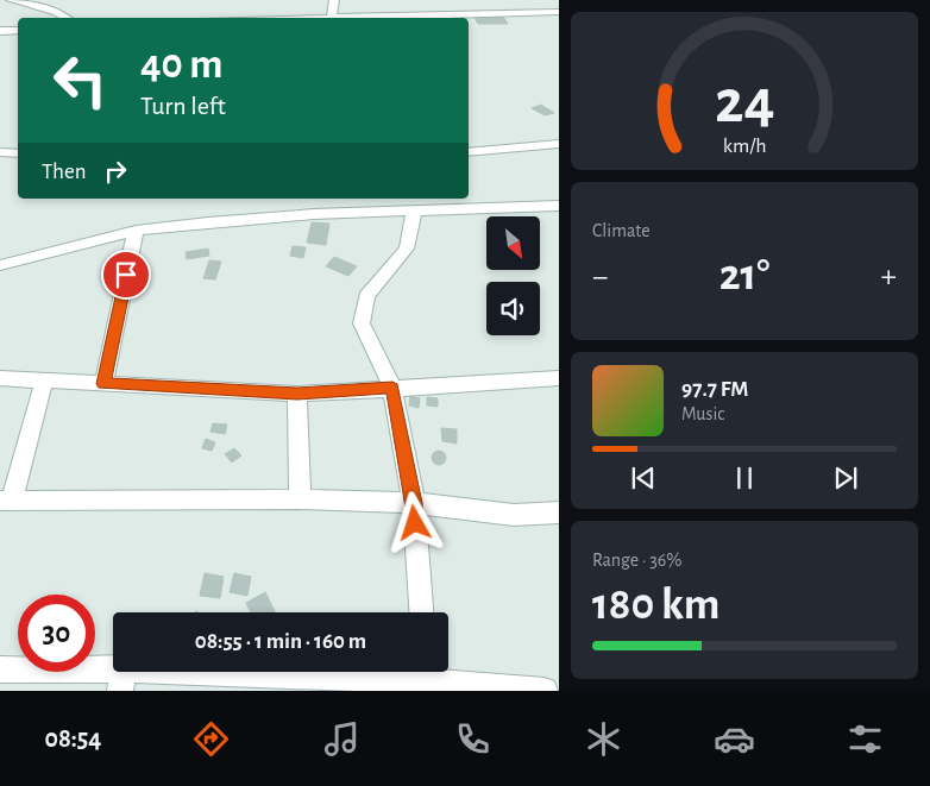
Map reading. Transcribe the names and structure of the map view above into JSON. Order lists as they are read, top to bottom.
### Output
{
  "north": "bottom right",
  "page": {
    "turn": ["40 m", "Turn left"],
    "then": "Then",
    "tile": [
      "Climate",
      ["Range · 36%", "180 km"]
    ],
    "heat": ["−", "21°", "+"],
    "song": ["97.7 FM", "Music"],
    "limit": "30",
    "trip": "08:55 · 1 min · 160 m",
    "tabs": "08:54",
    "gauge": ["24", "km/h"]
  }
}
